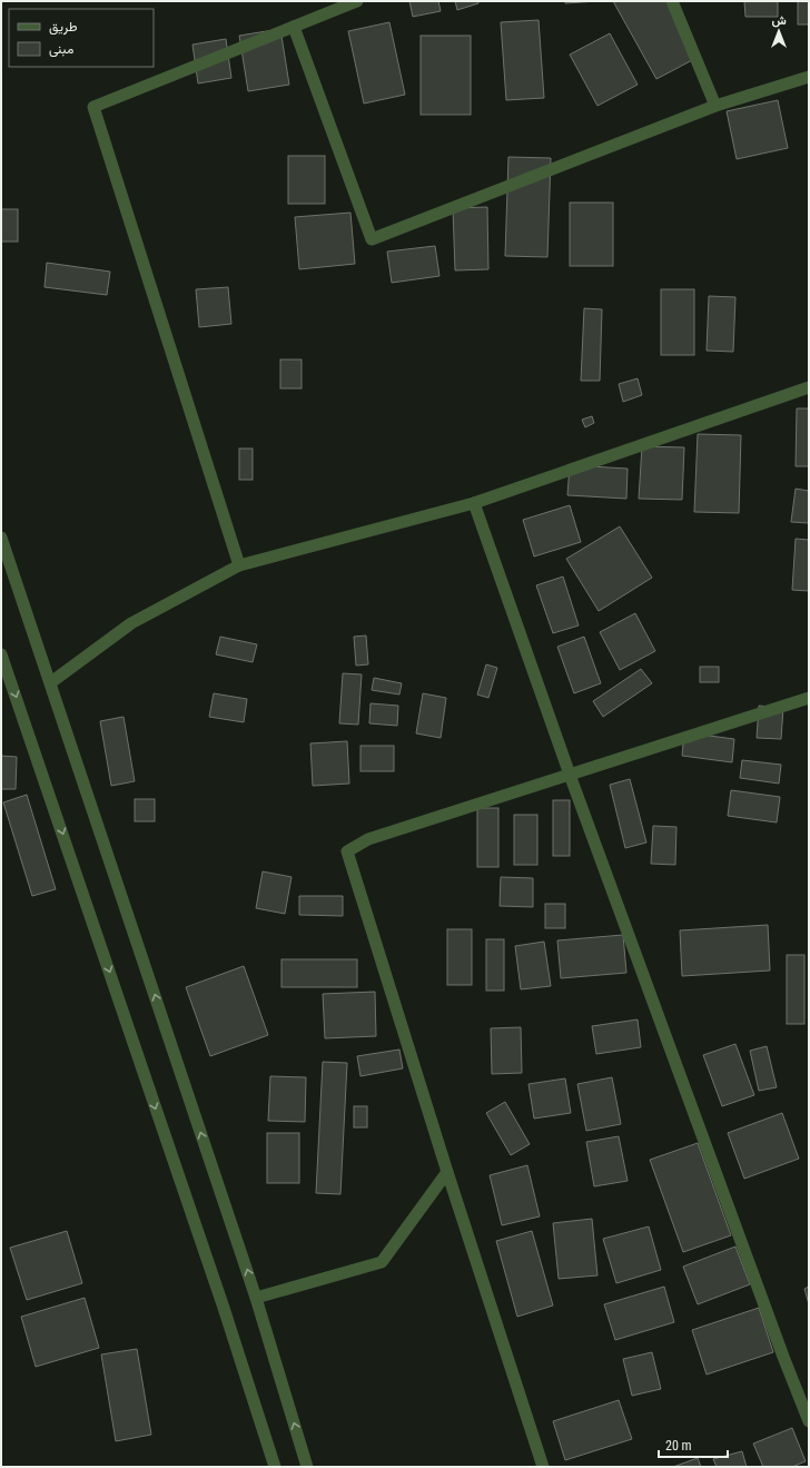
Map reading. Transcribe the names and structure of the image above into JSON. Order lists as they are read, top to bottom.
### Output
{
  "legend": ["طريق", "مبنى"],
  "scale_bar": "20 m",
  "north": "top"
}
